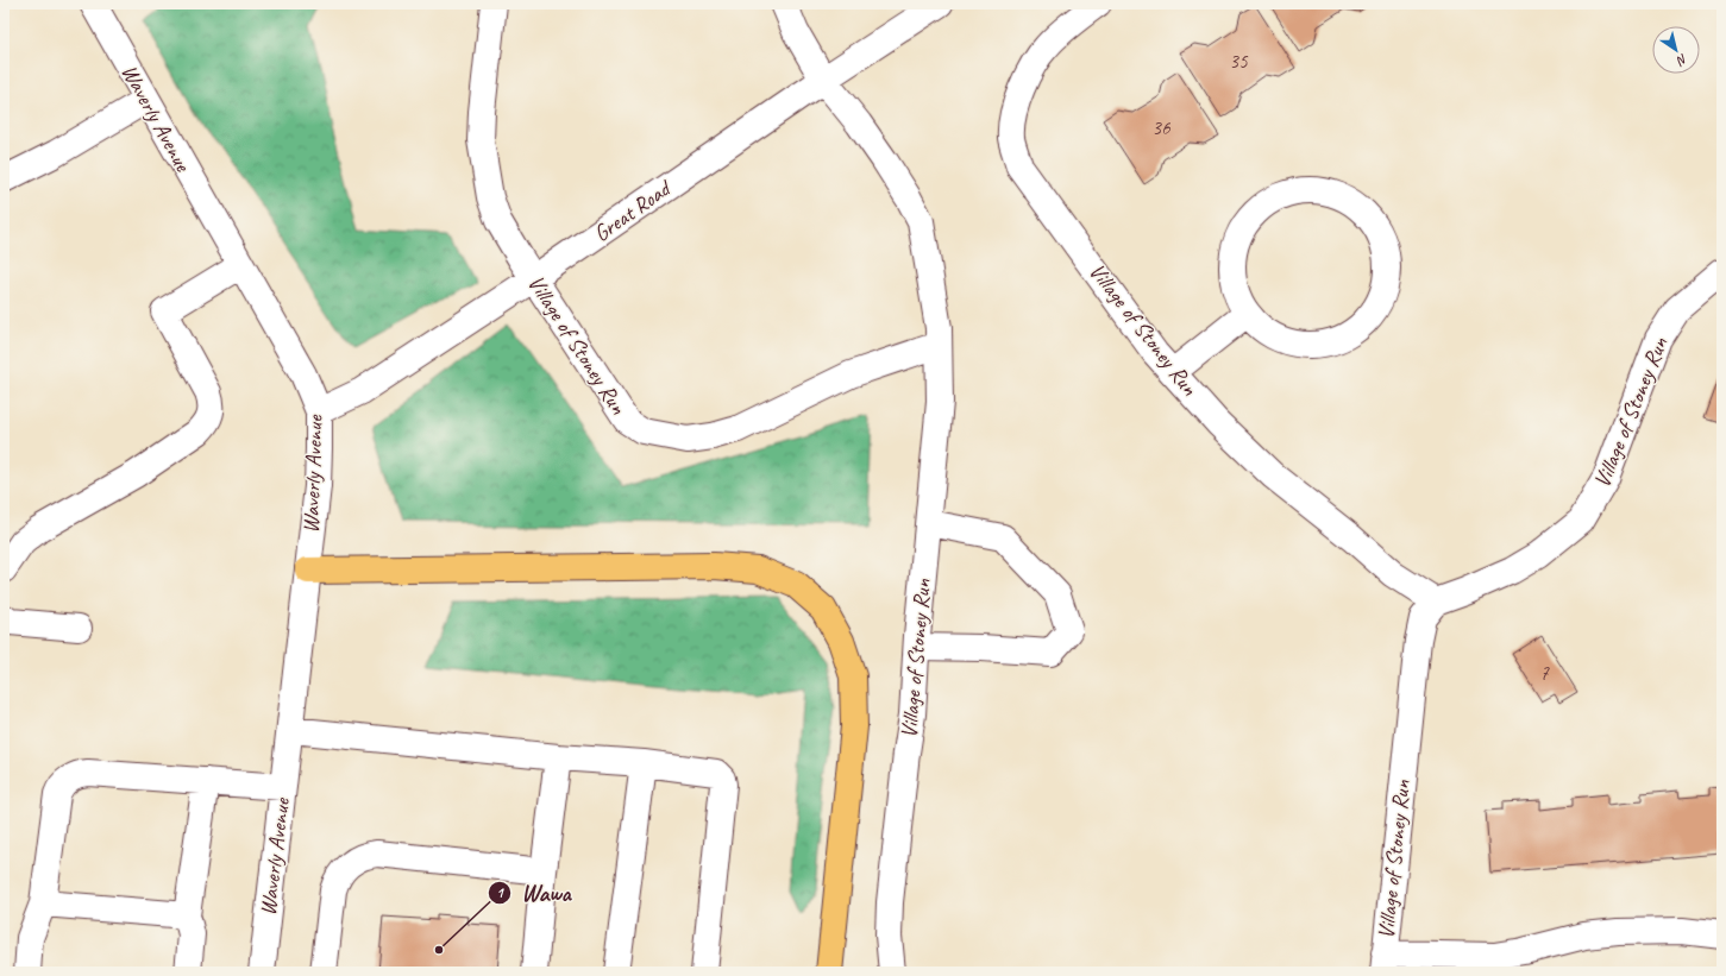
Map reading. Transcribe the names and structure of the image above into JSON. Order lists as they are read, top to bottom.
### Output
{
  "streets": {
    "street": ["Waverly Avenue", "Great Road", "Village of Stoney Run"]
  },
  "crossings": [
    ["Waverly Avenue", "Great Road"],
    ["Great Road", "Village of Stoney Run"]
  ],
  "places": ["Wawa"],
  "house_numbers": ["35", "36", "7"],
  "north": "bottom right"
}
